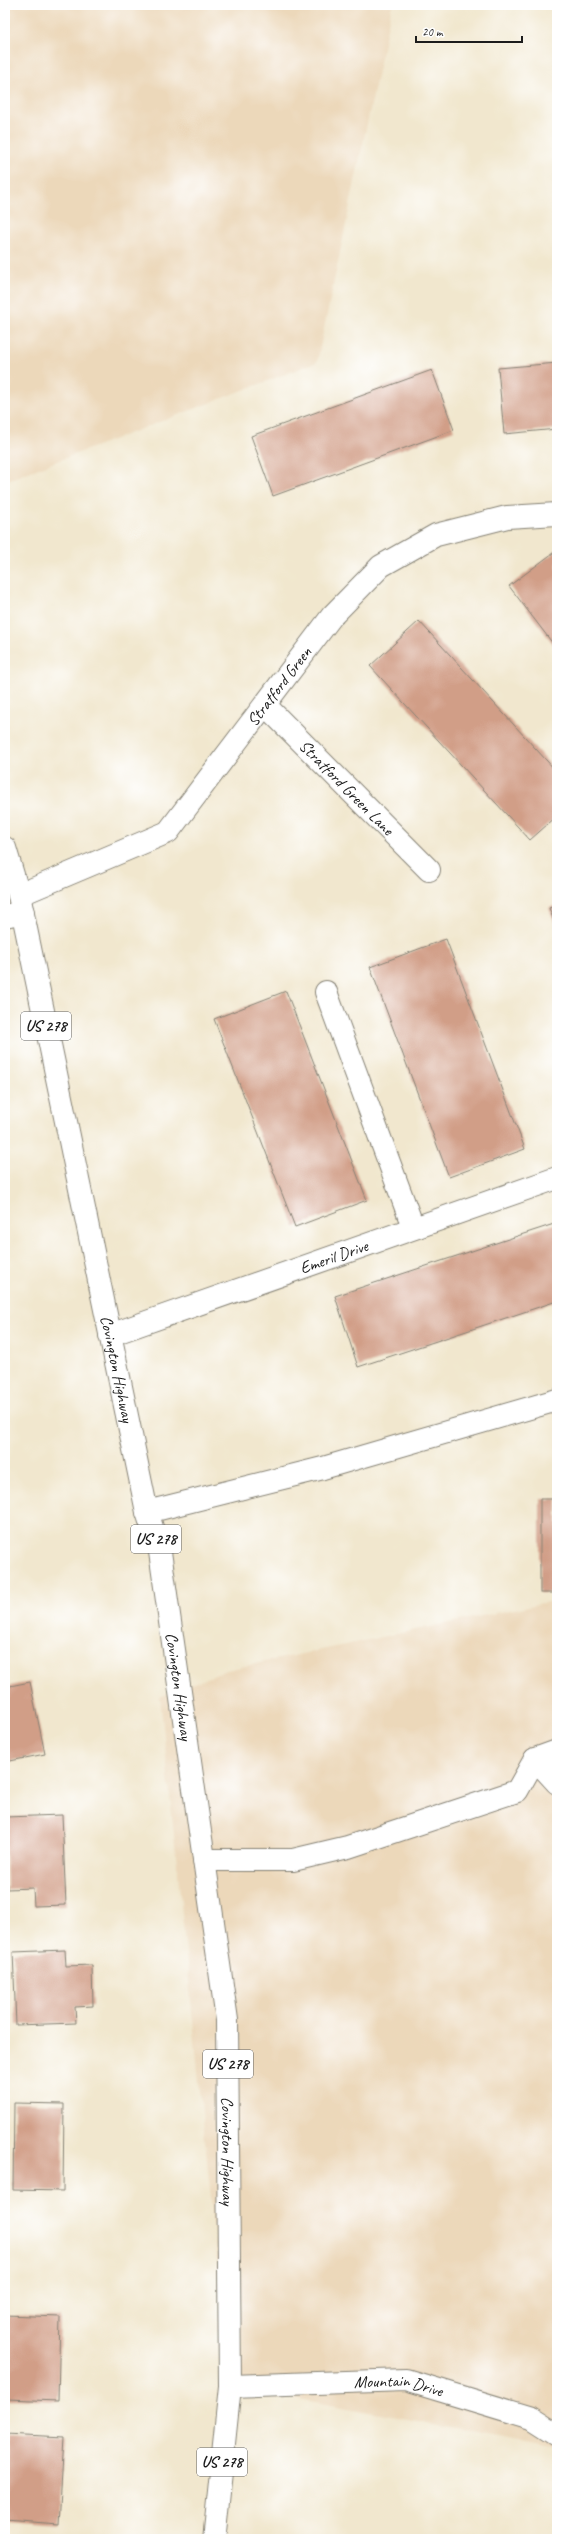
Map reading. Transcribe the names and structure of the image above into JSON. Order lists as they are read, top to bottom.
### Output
{
  "streets": {
    "main road": [
      "Stratford Green",
      "Stratford Green Lane",
      "US 278",
      "Emeril Drive",
      "Covington Highway",
      "Mountain Drive"
    ]
  },
  "crossings": [
    ["Stratford Green", "Stratford Green Lane"],
    ["Stratford Green", "Covington Highway"],
    ["Emeril Drive", "Covington Highway"],
    ["Covington Highway", "Mountain Drive"]
  ],
  "scale_bar": "20 m"
}
